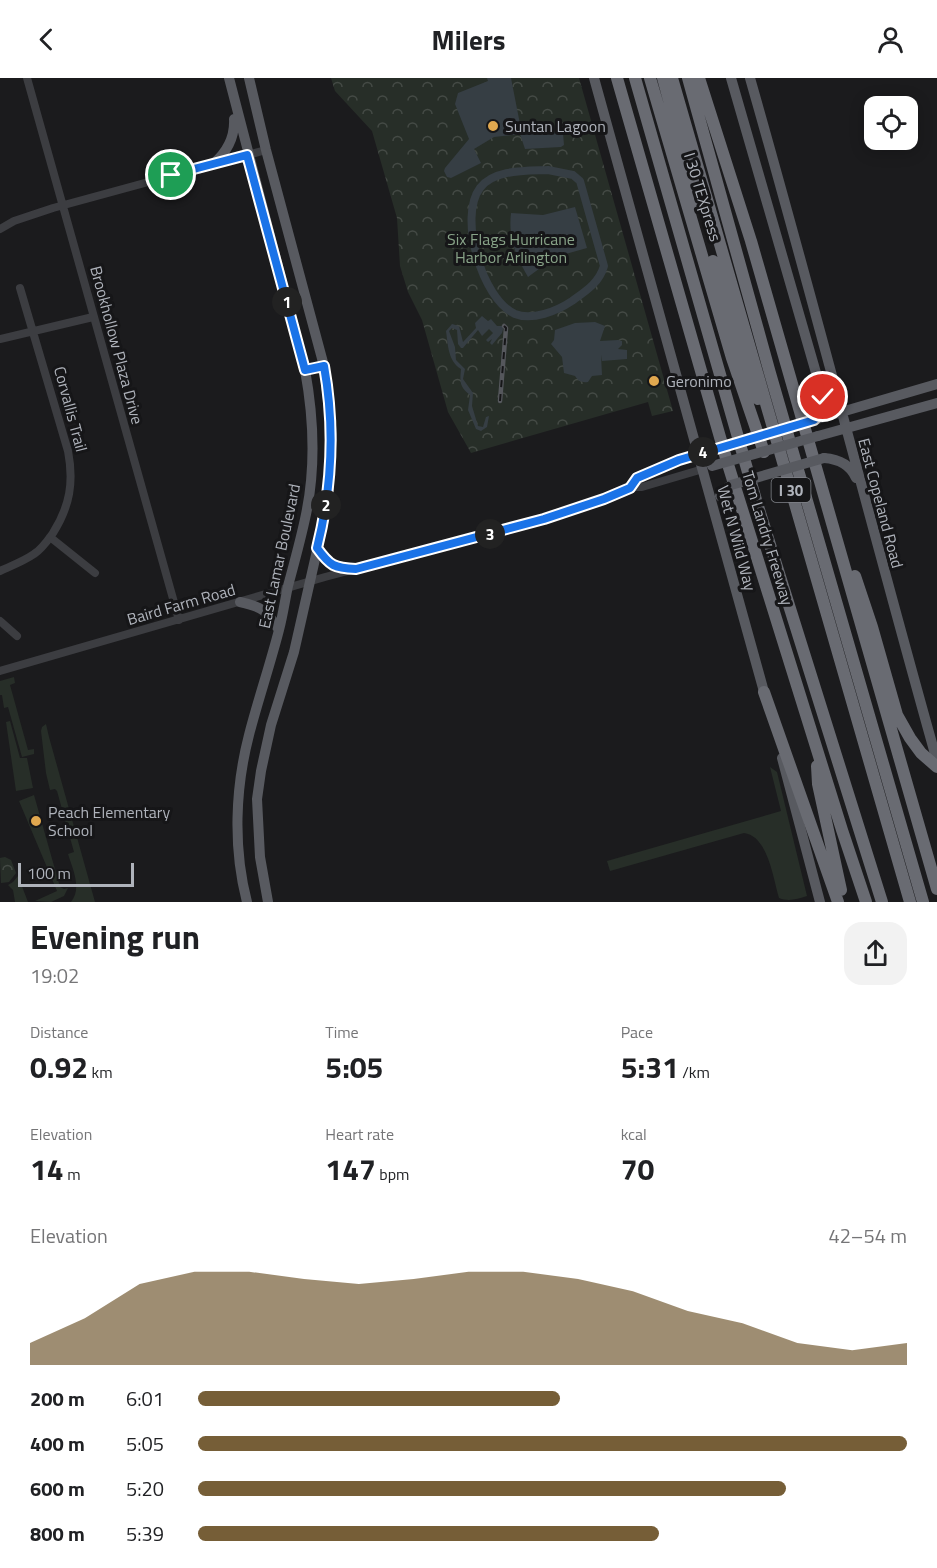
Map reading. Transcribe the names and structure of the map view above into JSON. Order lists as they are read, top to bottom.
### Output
{
  "streets": {
    "highway": ["I 30 TEXpress", "I 30", "Tom Landry Freeway"],
    "main road": ["East Copeland Road", "Wet N Wild Way", "East Lamar Boulevard"],
    "street": ["Brookhollow Plaza Drive", "Corvallis Trail", "Baird Farm Road"]
  },
  "crossings": [
    ["Brookhollow Plaza Drive", "Baird Farm Road"],
    ["East Lamar Boulevard", "Baird Farm Road"]
  ],
  "parks": ["Six Flags Hurricane Harbor Arlington"],
  "places": ["Suntan Lagoon", "Geronimo", "Peach Elementary School"],
  "scale_bar": "100 m",
  "page": {
    "header": "Milers",
    "pins": [
      "1",
      "4",
      "2",
      "3"
    ],
    "scale": "100 m",
    "heading": ["Evening run", "19:02"],
    "stats": [
      ["Distance", "0.92 km"],
      ["Time", "5:05"],
      ["Pace", "5:31 /km"],
      ["Elevation", "14 m"],
      ["Heart rate", "147 bpm"],
      ["kcal", "70"]
    ],
    "chart": ["Elevation", "42–54 m"],
    "list": [
      {
        "name": "200 m",
        "note": "6:01"
      },
      {
        "name": "400 m",
        "note": "5:05"
      },
      {
        "name": "600 m",
        "note": "5:20"
      },
      {
        "name": "800 m",
        "note": "5:39"
      }
    ]
  }
}
